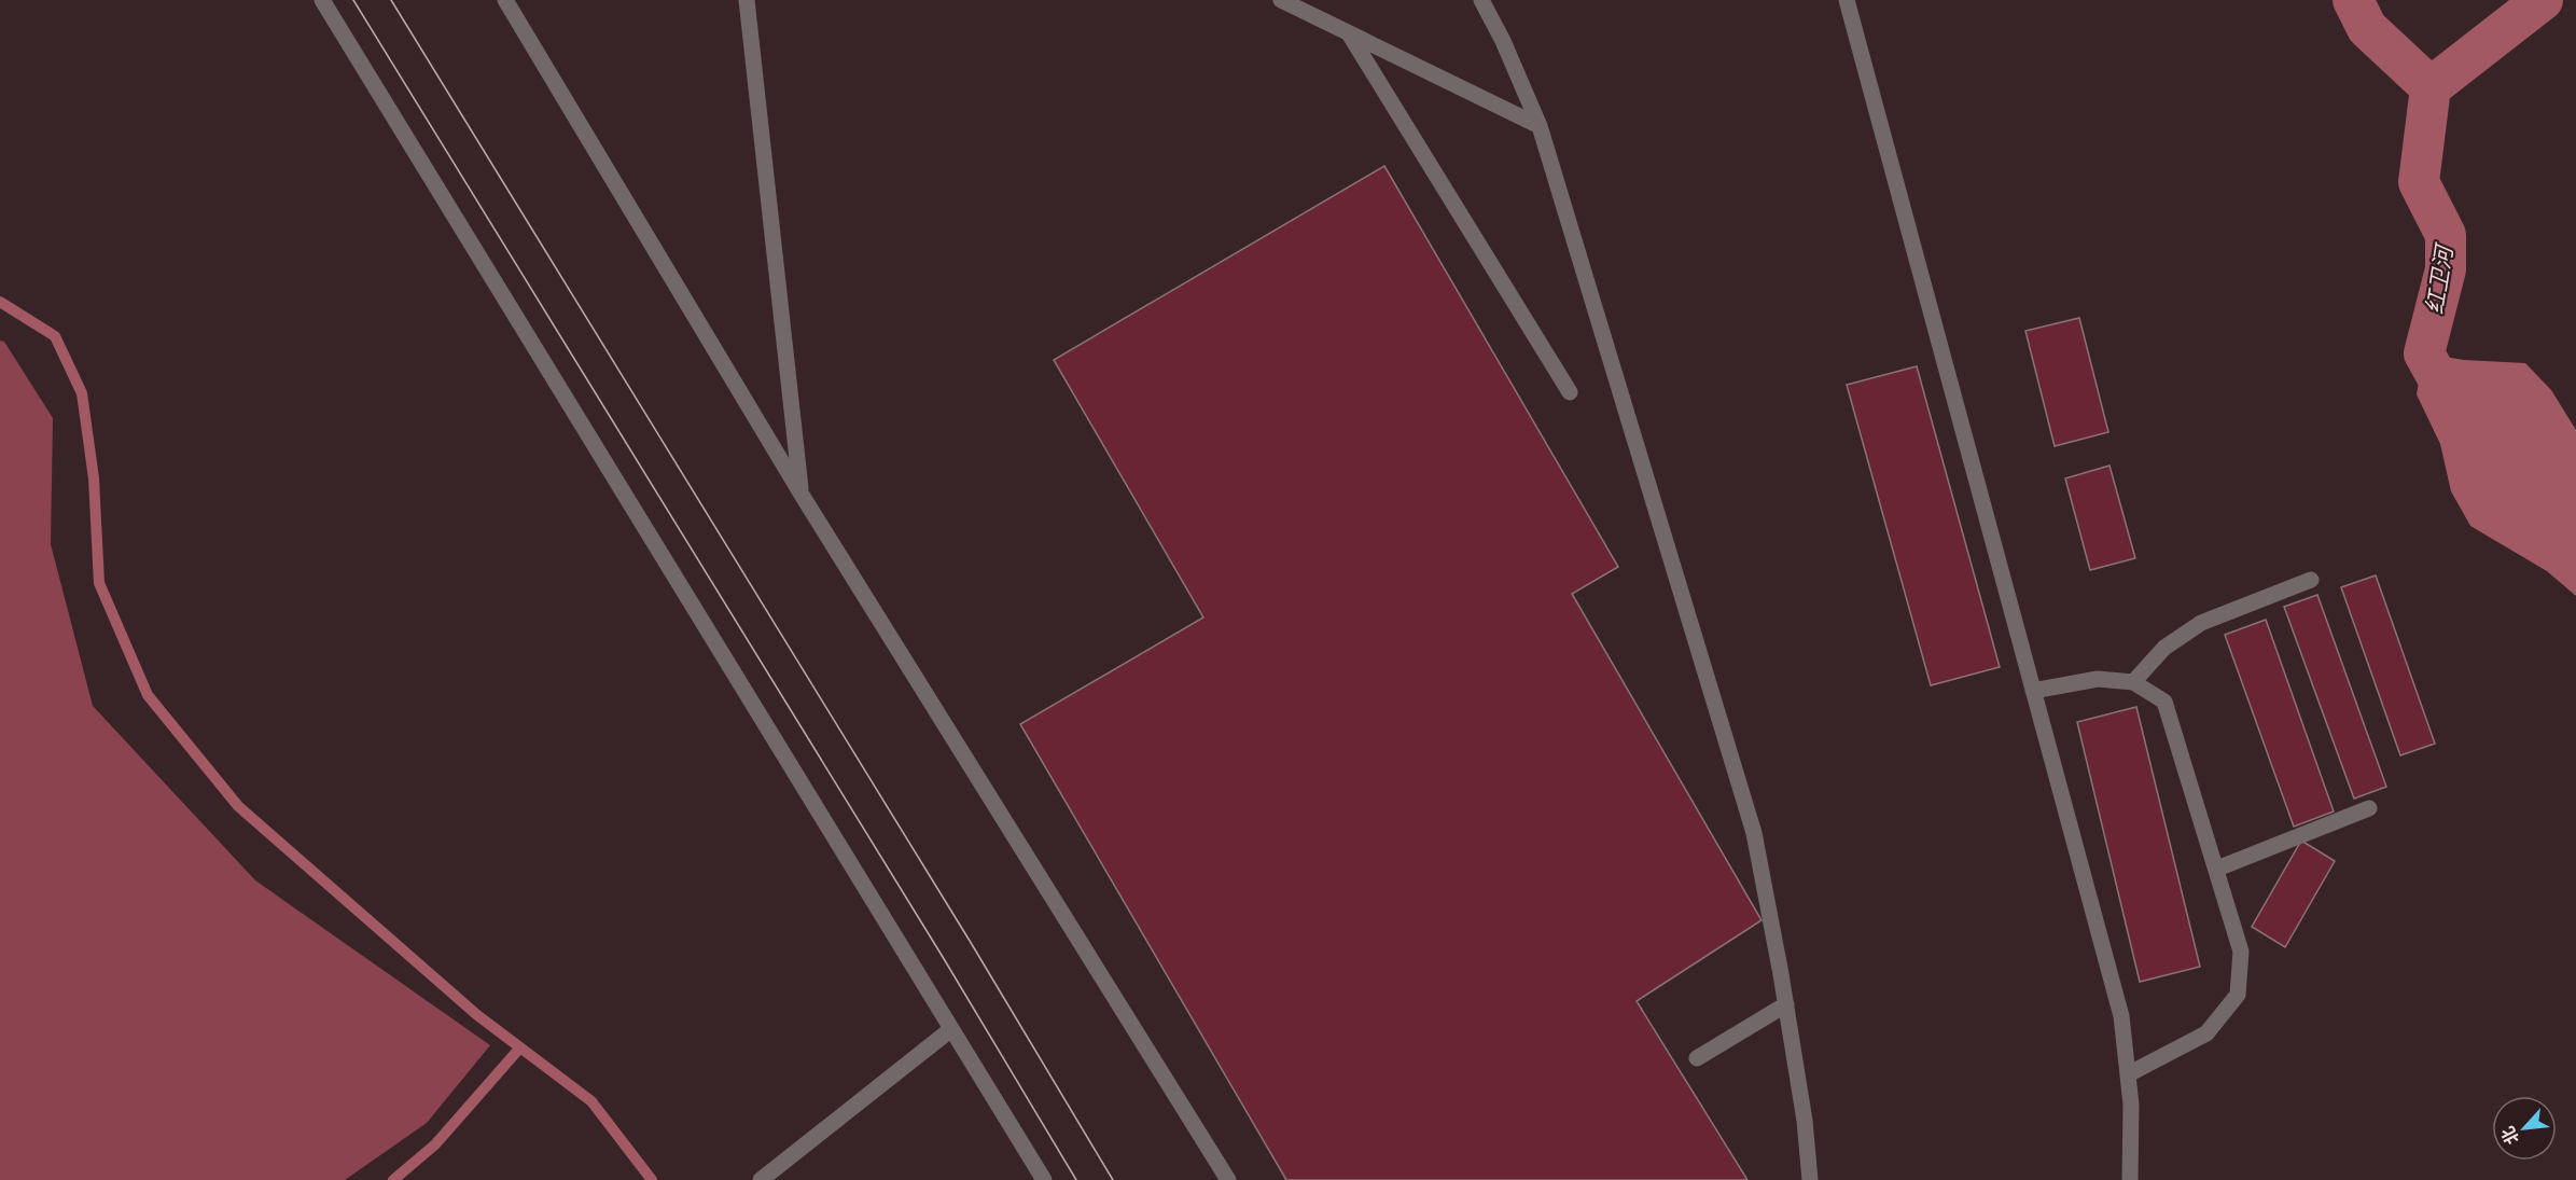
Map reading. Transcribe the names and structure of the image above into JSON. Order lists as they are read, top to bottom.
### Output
{
  "water": ["红卫河"],
  "north": "bottom left"
}
